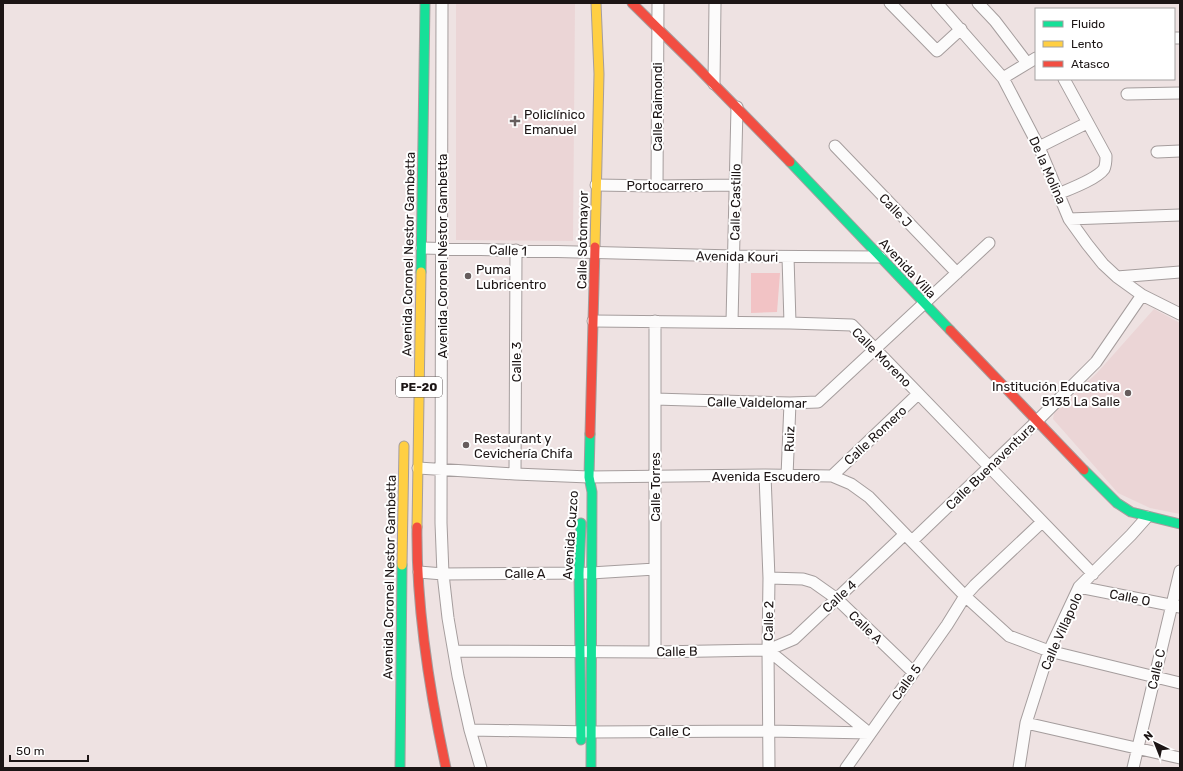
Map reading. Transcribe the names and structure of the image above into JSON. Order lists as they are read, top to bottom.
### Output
{
  "streets": {
    "main road": [
      "Calle Sotomayor",
      "Avenida Coronel Nestor Gambetta",
      "Avenida Villa",
      "PE-20",
      "Avenida Cuzco"
    ],
    "street": [
      "Calle Raimondi",
      "De la Molina",
      "Portocarrero",
      "Calle Castillo",
      "Calle J",
      "Calle 1",
      "Avenida Coronel Néstor Gambetta",
      "Avenida Kouri",
      "Calle Moreno",
      "Calle 3",
      "Calle Valdelomar",
      "Calle Romero",
      "Ruiz",
      "Calle Buenaventura",
      "Avenida Escudero",
      "Calle Torres",
      "Calle A",
      "Calle 4",
      "Calle O",
      "Calle 2",
      "Calle Villapolo",
      "Calle B",
      "Calle C",
      "Calle 5"
    ]
  },
  "crossings": [
    ["Calle Raimondi", "Portocarrero"],
    ["Calle Raimondi", "Avenida Villa"],
    ["De la Molina", "Calle Buenaventura"],
    ["Portocarrero", "Calle Castillo"],
    ["Portocarrero", "Calle Sotomayor"],
    ["Calle Castillo", "Avenida Kouri"],
    ["Calle Castillo", "Avenida Villa"],
    ["Calle Castillo", "Calle Moreno"],
    ["Calle J", "Calle Valdelomar"],
    ["Calle Sotomayor", "Calle 1"],
    ["Calle Sotomayor", "Avenida Kouri"],
    ["Calle Sotomayor", "Calle Moreno"],
    ["Calle Sotomayor", "Avenida Escudero"],
    ["Calle Sotomayor", "Avenida Cuzco"],
    ["Calle 1", "Avenida Coronel Nestor Gambetta"],
    ["Calle 1", "Avenida Coronel Néstor Gambetta"],
    ["Calle 1", "Avenida Kouri"],
    ["Calle 1", "Calle 3"],
    ["Avenida Coronel Nestor Gambetta", "Avenida Escudero"],
    ["Avenida Coronel Nestor Gambetta", "Calle A"],
    ["Avenida Coronel Néstor Gambetta", "Avenida Escudero"],
    ["Avenida Coronel Néstor Gambetta", "Calle A"],
    ["Avenida Coronel Néstor Gambetta", "Calle B"],
    ["Avenida Coronel Néstor Gambetta", "Calle C"],
    ["Avenida Kouri", "Avenida Villa"],
    ["Avenida Villa", "Calle Valdelomar"],
    ["Avenida Villa", "Calle Buenaventura"],
    ["Avenida Villa", "Calle Villapolo"],
    ["Calle Moreno", "Calle Valdelomar"],
    ["Calle Moreno", "Calle Romero"],
    ["Calle Moreno", "Calle Buenaventura"],
    ["Calle Moreno", "Calle Torres"],
    ["Calle Moreno", "Calle Villapolo"],
    ["Calle Moreno", "Calle 5"],
    ["Calle 3", "Avenida Escudero"],
    ["Calle Valdelomar", "Ruiz"],
    ["Calle Valdelomar", "Calle Torres"],
    ["Calle Romero", "Avenida Escudero"],
    ["Ruiz", "Avenida Escudero"],
    ["Calle Buenaventura", "Avenida Escudero"],
    ["Calle Buenaventura", "Calle 4"],
    ["Avenida Escudero", "Calle Torres"],
    ["Avenida Escudero", "Avenida Cuzco"],
    ["Avenida Escudero", "Calle 4"],
    ["Avenida Escudero", "Calle 2"],
    ["Avenida Escudero", "Calle Villapolo"],
    ["Avenida Escudero", "Calle C"],
    ["Avenida Escudero", "Calle 5"],
    ["Calle Torres", "Calle A"],
    ["Calle Torres", "Calle B"],
    ["Avenida Cuzco", "Calle A"],
    ["Avenida Cuzco", "Calle B"],
    ["Avenida Cuzco", "Calle C"],
    ["Calle A", "Calle 4"],
    ["Calle A", "Calle 2"],
    ["Calle A", "Calle 5"],
    ["Calle 4", "Calle 2"],
    ["Calle 4", "Calle B"],
    ["Calle O", "Calle Villapolo"],
    ["Calle O", "Calle C"],
    ["Calle 2", "Calle B"],
    ["Calle 2", "Calle C"],
    ["Calle C", "Calle 5"]
  ],
  "places": {
    "health": ["Policlínico Emanuel"],
    "other": ["Puma Lubricentro", "Institución Educativa 5135 La Salle", "Restaurant y Cevichería Chifa"]
  },
  "legend": ["Fluido", "Lento", "Atasco"],
  "scale_bar": "50 m",
  "north": "top left"
}
